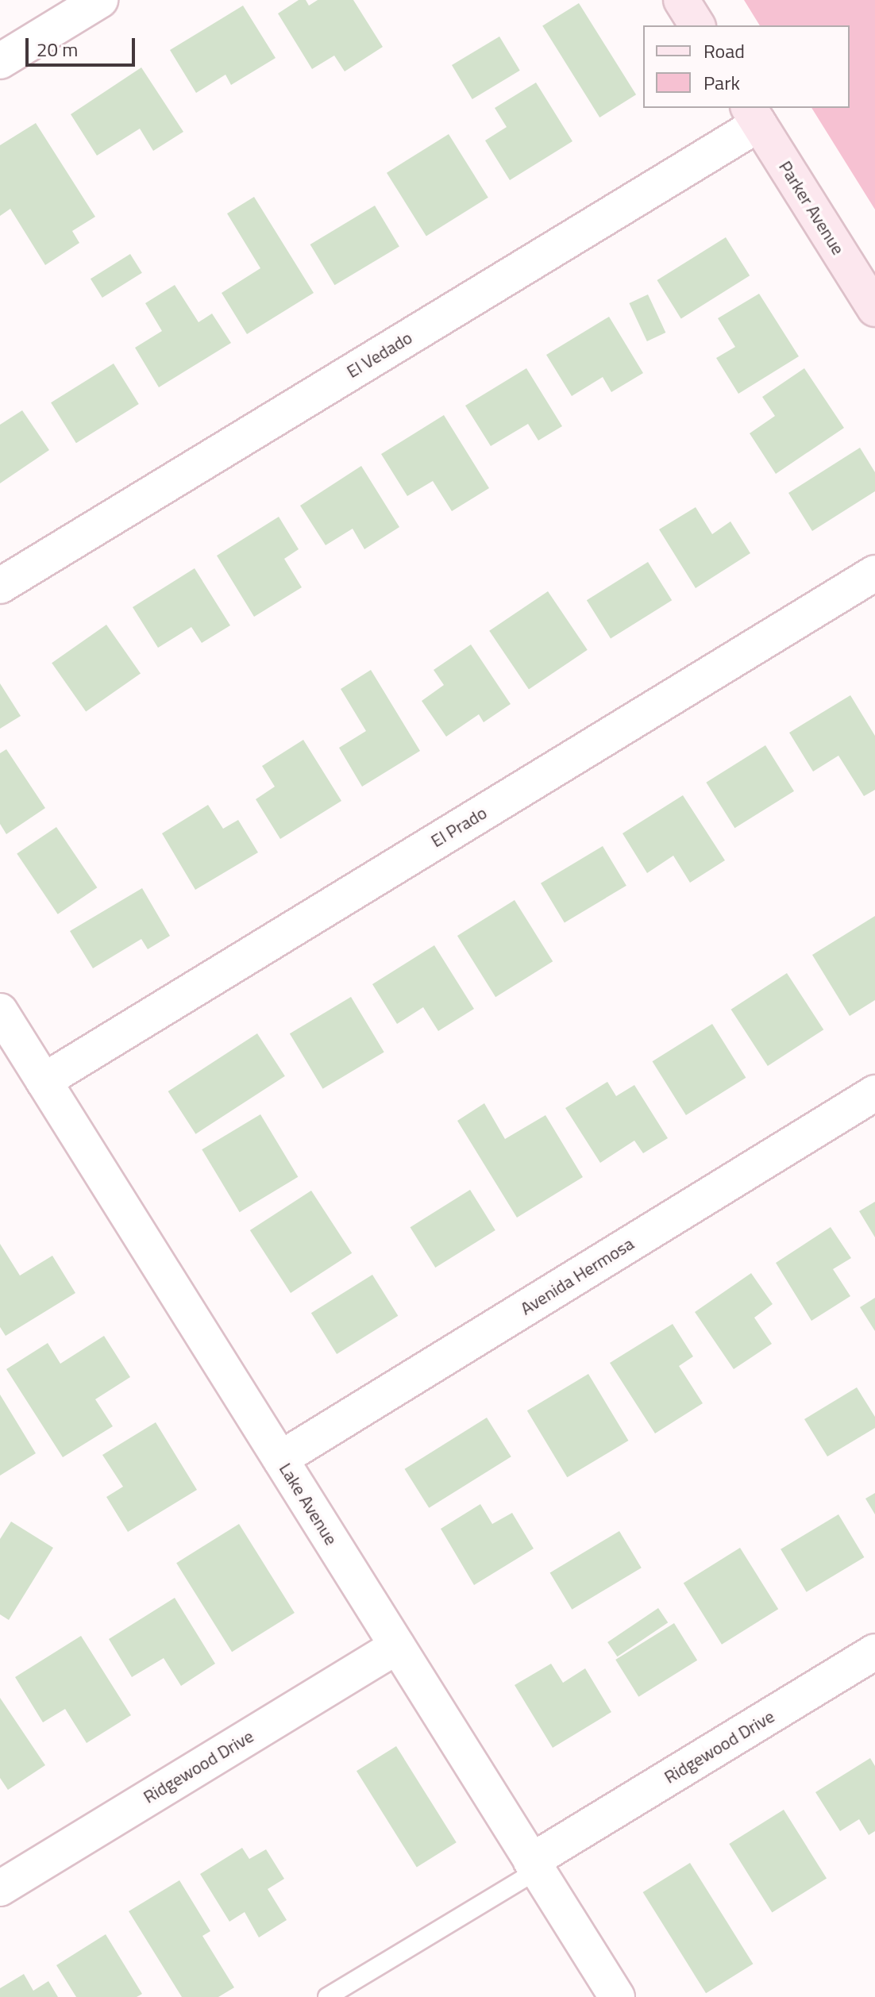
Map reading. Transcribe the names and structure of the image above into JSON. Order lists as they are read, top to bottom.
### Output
{
  "streets": {
    "street": [
      "Parker Avenue",
      "El Vedado",
      "El Prado",
      "Avenida Hermosa",
      "Lake Avenue",
      "Ridgewood Drive"
    ]
  },
  "crossings": [
    ["Parker Avenue", "El Vedado"],
    ["El Prado", "Lake Avenue"],
    ["Avenida Hermosa", "Lake Avenue"],
    ["Lake Avenue", "Ridgewood Drive"]
  ],
  "legend": ["Road", "Park"],
  "scale_bar": "20 m"
}
